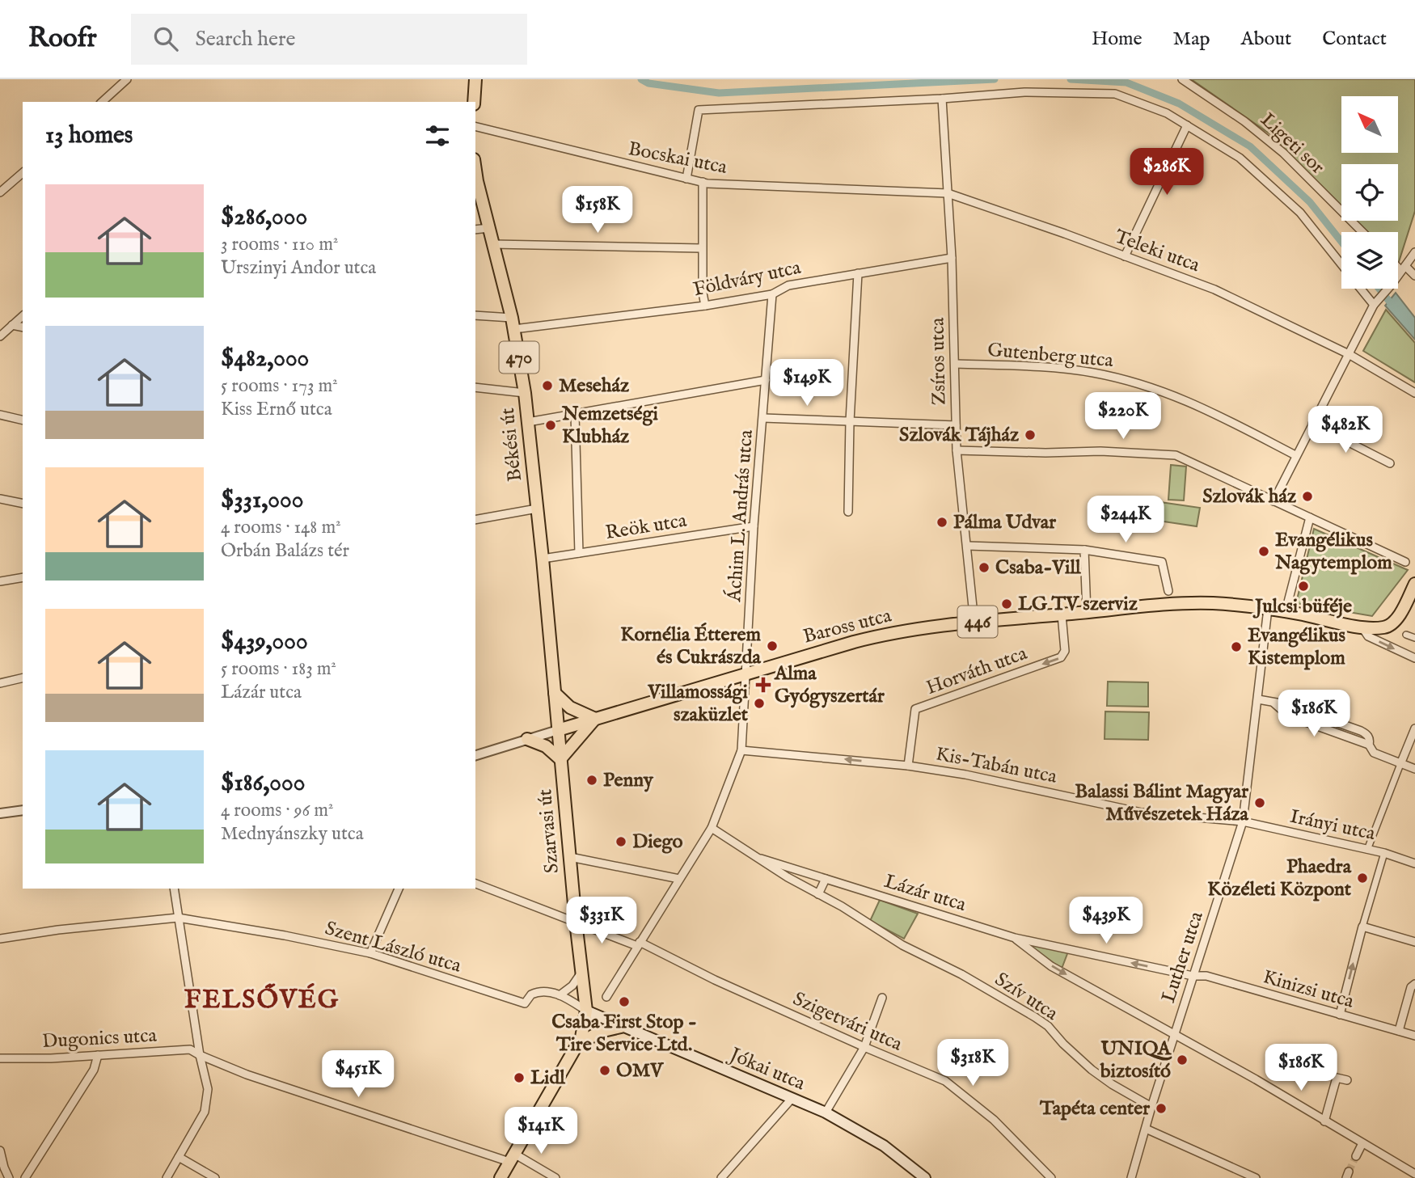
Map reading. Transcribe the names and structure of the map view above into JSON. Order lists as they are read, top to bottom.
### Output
{
  "streets": {
    "main road": [
      "470",
      "Békési út",
      "446",
      "Baross utca",
      "Szarvasi út",
      "Jókai utca"
    ],
    "street": [
      "Ligeti sor",
      "Bocskai utca",
      "Teleki utca",
      "Földváry utca",
      "Gutenberg utca",
      "Zsíros utca",
      "Áchim L. András utca",
      "Reök utca",
      "Horváth utca",
      "Kis-Tabán utca",
      "Irányi utca",
      "Lázár utca",
      "Szent László utca",
      "Luther utca",
      "Kinizsi utca",
      "Szív utca",
      "Szigetvári utca",
      "Dugonics utca"
    ]
  },
  "crossings": [
    ["Bocskai utca", "Teleki utca"],
    ["Bocskai utca", "Zsíros utca"],
    ["Teleki utca", "Zsíros utca"],
    ["Földváry utca", "Zsíros utca"],
    ["Földváry utca", "Békési út"],
    ["Földváry utca", "Áchim L. András utca"],
    ["Gutenberg utca", "Zsíros utca"],
    ["Zsíros utca", "Baross utca"],
    ["Békési út", "Reök utca"],
    ["Békési út", "Baross utca"],
    ["Békési út", "Szarvasi út"],
    ["Áchim L. András utca", "Reök utca"],
    ["Áchim L. András utca", "Baross utca"],
    ["446", "Baross utca"],
    ["446", "Szarvasi út"],
    ["446", "Luther utca"],
    ["Baross utca", "Horváth utca"],
    ["Baross utca", "Szarvasi út"],
    ["Baross utca", "Luther utca"],
    ["Horváth utca", "Kis-Tabán utca"],
    ["Kis-Tabán utca", "Irányi utca"],
    ["Kis-Tabán utca", "Luther utca"],
    ["Irányi utca", "Luther utca"],
    ["Szarvasi út", "Szent László utca"],
    ["Szarvasi út", "Szigetvári utca"],
    ["Szarvasi út", "Dugonics utca"],
    ["Szarvasi út", "Jókai utca"],
    ["Lázár utca", "Luther utca"],
    ["Lázár utca", "Kinizsi utca"],
    ["Lázár utca", "Szív utca"],
    ["Szent László utca", "Jókai utca"],
    ["Luther utca", "Kinizsi utca"],
    ["Luther utca", "Szív utca"]
  ],
  "one_way": ["Horváth utca"],
  "districts": ["FELSŐVÉG"],
  "places": {
    "other": [
      "Meseház",
      "Nemzetségi Klubház",
      "Szlovák Tájház",
      "Szlovák ház",
      "Pálma Udvar",
      "Evangélikus Nagytemplom",
      "Csaba-Vill",
      "Julcsi büféje",
      "LG TV szerviz",
      "Kornélia Étterem és Cukrászda",
      "Evangélikus Kistemplom",
      "Villamossági szaküzlet",
      "Penny",
      "Balassi Bálint Magyar Művészetek Háza",
      "Diego",
      "Phaedra Közéleti Központ",
      "Csaba First Stop - Tire Service Ltd.",
      "UNIQA biztosító",
      "OMV",
      "Lidl",
      "Tapéta center"
    ],
    "health": ["Alma Gyógyszertár"]
  },
  "north": "top left",
  "page": {
    "header": "Roofr",
    "search": "Search here",
    "nav": [
      "Home",
      "Map",
      "About",
      "Contact"
    ],
    "heading": "13 homes",
    "price": [
      "$286K",
      "$158K",
      "$149K",
      "$220K",
      "$482K",
      "$244K",
      "$186K",
      "$331K",
      "$439K",
      "$318K",
      "$186K",
      "$451K",
      "$141K"
    ],
    "list": [
      {
        "name": "$286,000",
        "note": "3 rooms · 110 m² · Urszinyi Andor utca"
      },
      {
        "name": "$482,000",
        "note": "5 rooms · 173 m² · Kiss Ernő utca"
      },
      {
        "name": "$331,000",
        "note": "4 rooms · 148 m² · Orbán Balázs tér"
      },
      {
        "name": "$439,000",
        "note": "5 rooms · 183 m² · Lázár utca"
      },
      {
        "name": "$186,000",
        "note": "4 rooms · 96 m² · Mednyánszky utca"
      }
    ]
  }
}
